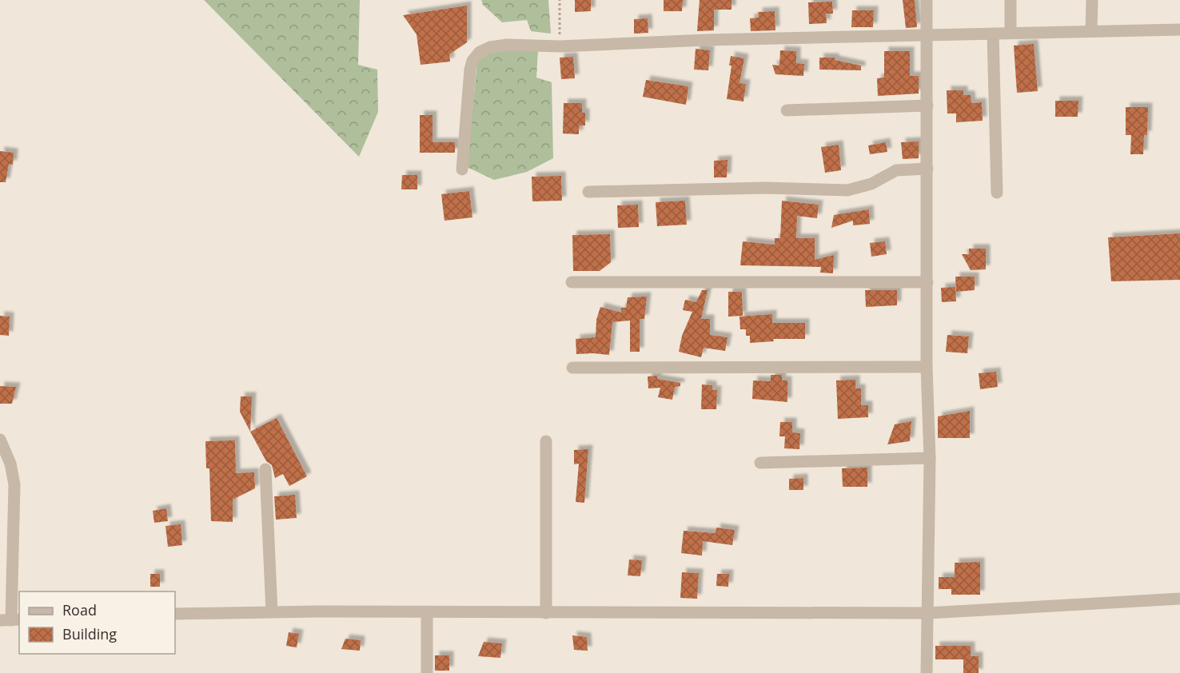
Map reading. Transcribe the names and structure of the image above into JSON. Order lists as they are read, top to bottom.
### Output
{
  "legend": ["Road", "Building"]
}
